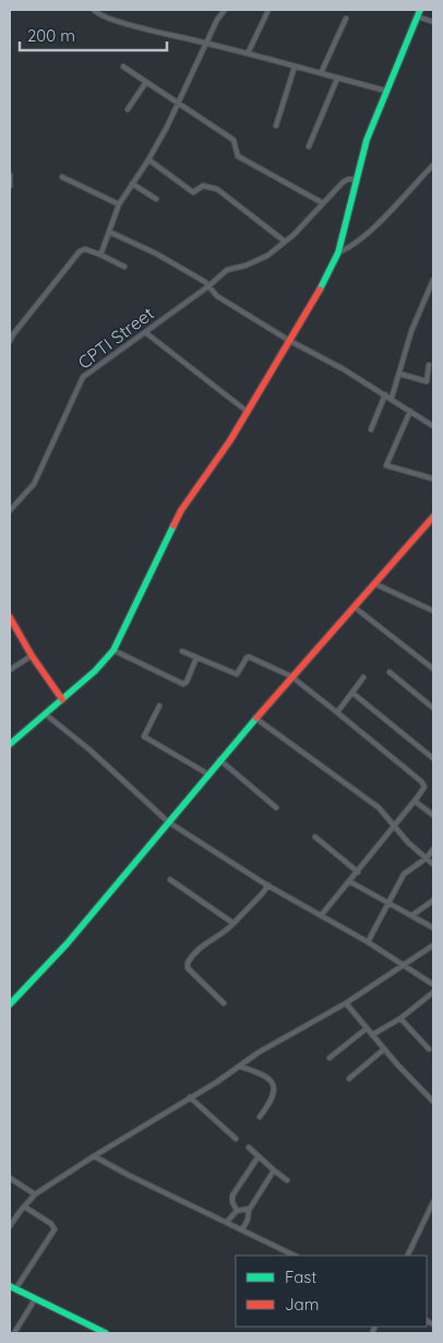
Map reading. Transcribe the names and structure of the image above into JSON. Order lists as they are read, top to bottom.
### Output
{
  "streets": {
    "street": ["CPTI Street"]
  },
  "legend": ["Fast", "Jam"],
  "scale_bar": "200 m"
}
